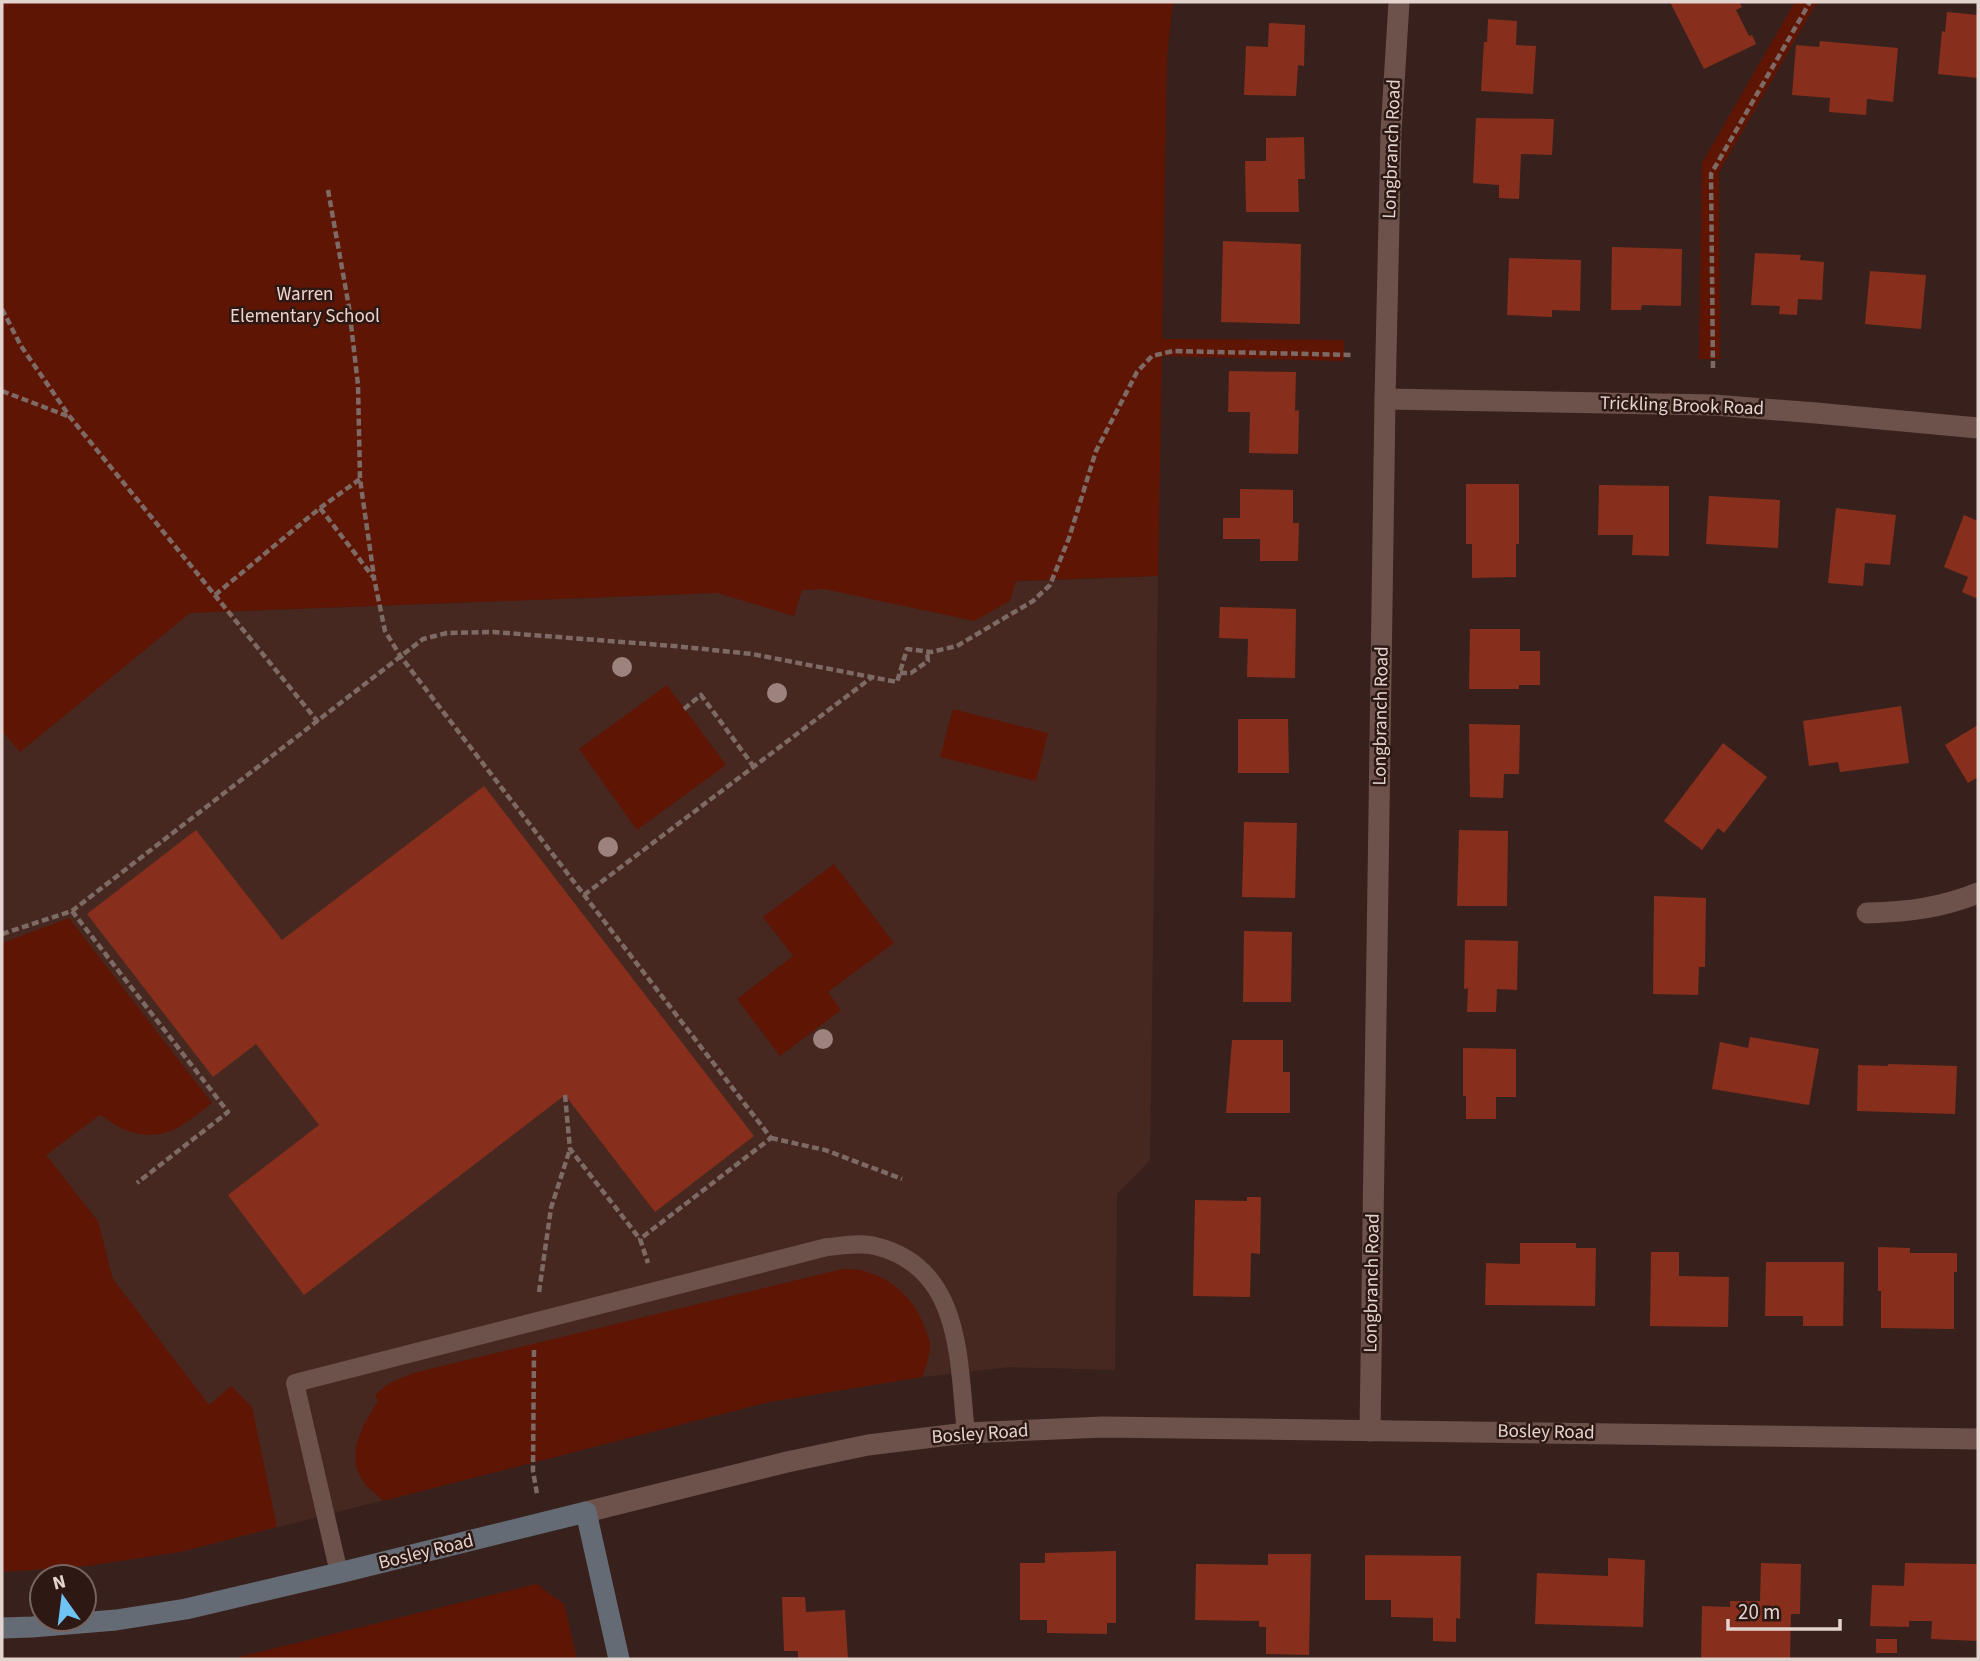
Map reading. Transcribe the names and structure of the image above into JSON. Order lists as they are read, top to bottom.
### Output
{
  "streets": {
    "street": ["Longbranch Road", "Trickling Brook Road", "Bosley Road"]
  },
  "crossings": [
    ["Longbranch Road", "Trickling Brook Road"],
    ["Longbranch Road", "Bosley Road"]
  ],
  "parks": ["Warren Elementary School"],
  "scale_bar": "20 m",
  "north": "top"
}
